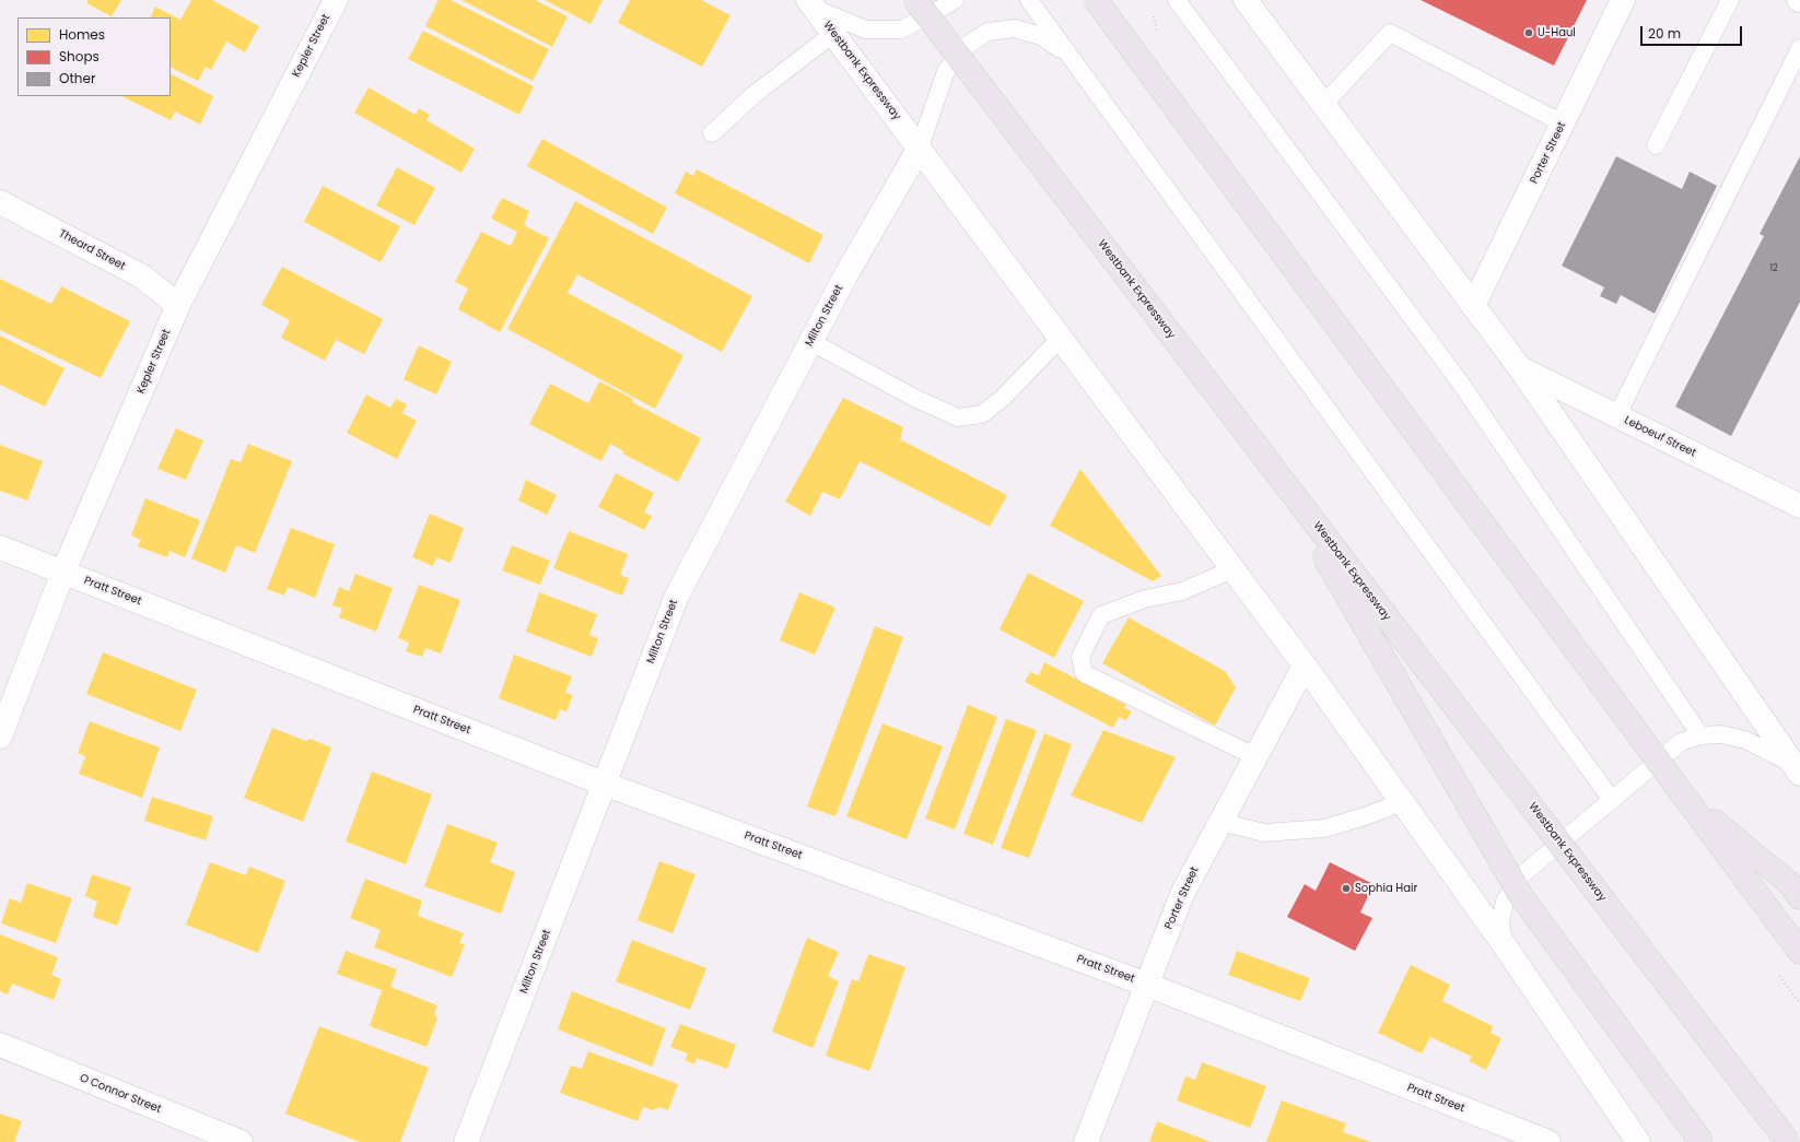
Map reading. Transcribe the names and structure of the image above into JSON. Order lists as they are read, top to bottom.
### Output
{
  "streets": {
    "highway": ["Westbank Expressway"],
    "street": [
      "Kepler Street",
      "Porter Street",
      "Theard Street",
      "Milton Street",
      "Leboeuf Street",
      "Pratt Street",
      "O Connor Street"
    ]
  },
  "crossings": [
    ["Kepler Street", "Theard Street"],
    ["Kepler Street", "Pratt Street"],
    ["Westbank Expressway", "Porter Street"],
    ["Westbank Expressway", "Milton Street"],
    ["Porter Street", "Pratt Street"],
    ["Milton Street", "Pratt Street"]
  ],
  "places": ["U-Haul", "Sophia Hair"],
  "house_numbers": ["12"],
  "legend": ["Homes", "Shops", "Other"],
  "scale_bar": "20 m"
}
